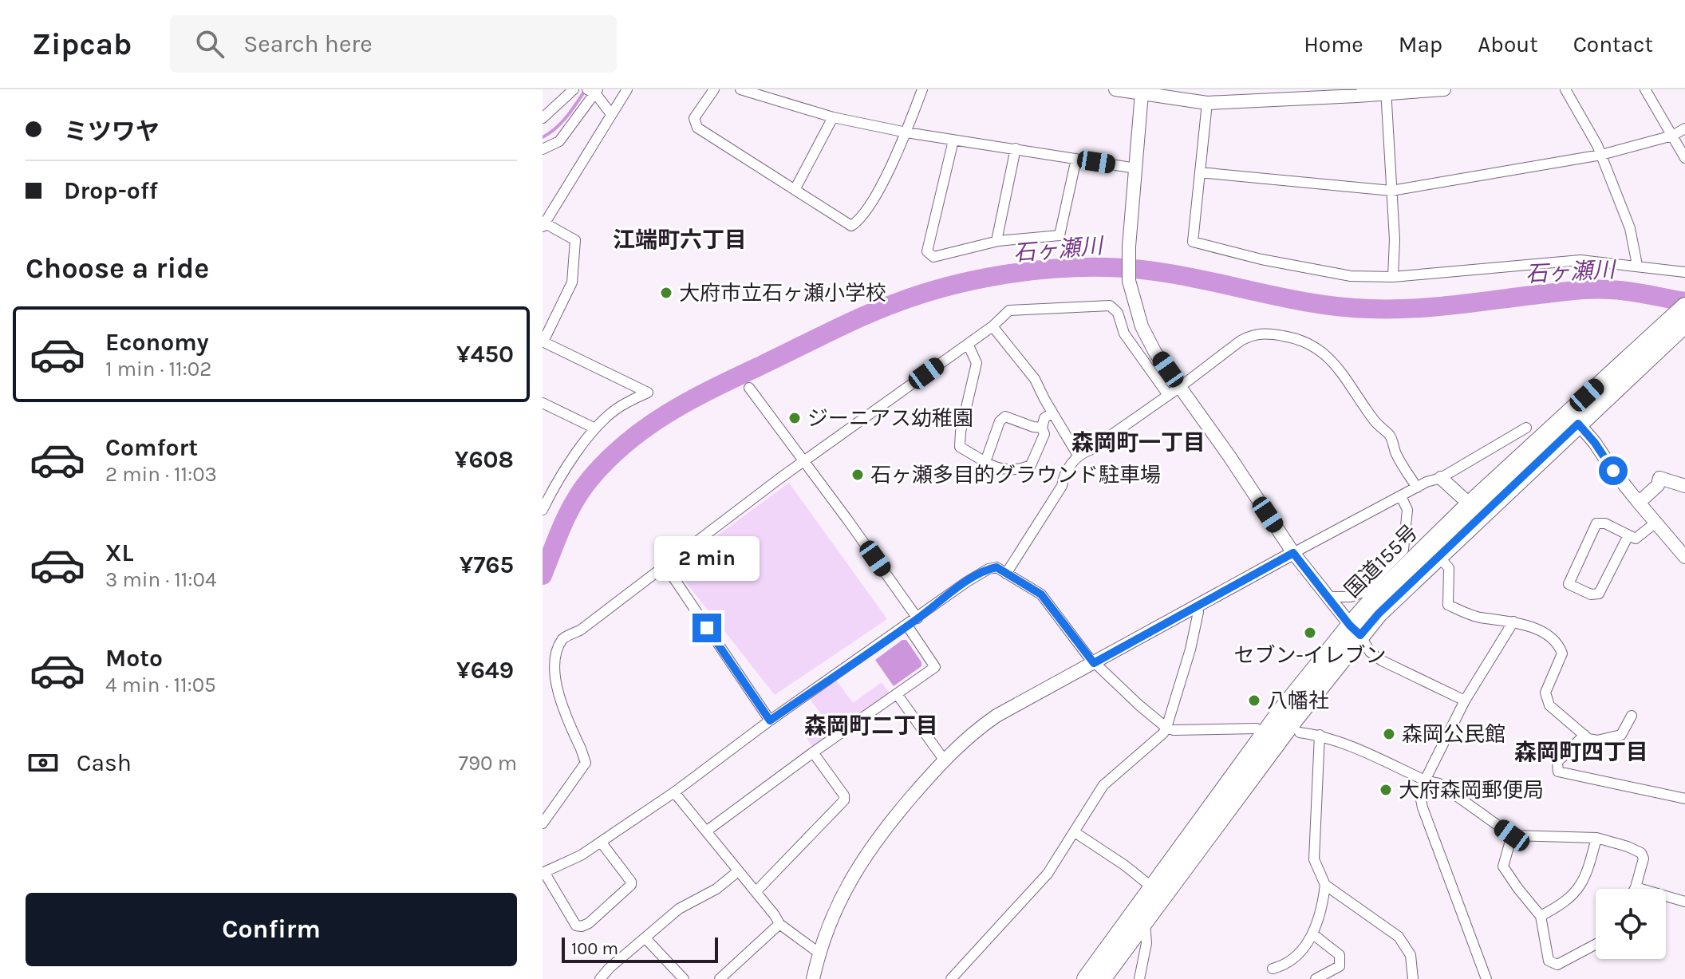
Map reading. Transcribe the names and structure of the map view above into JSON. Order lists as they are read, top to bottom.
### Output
{
  "streets": {
    "highway": ["国道155号"]
  },
  "districts": [
    "江端町六丁目",
    "森岡町一丁目",
    "森岡町二丁目",
    "森岡町四丁目"
  ],
  "water": ["石ヶ瀬川"],
  "places": [
    "大府市立石ヶ瀬小学校",
    "ジーニアス幼稚園",
    "石ヶ瀬多目的グラウンド駐車場",
    "セブン-イレブン",
    "八幡社",
    "森岡公民館",
    "大府森岡郵便局"
  ],
  "scale_bar": "100 m",
  "page": {
    "header": "Zipcab",
    "search": "Search here",
    "nav": [
      "Home",
      "Map",
      "About",
      "Contact"
    ],
    "banner": ["ミツワヤ", "Drop-off"],
    "heading": "Choose a ride",
    "list": [
      {
        "name": "Economy",
        "note": "1 min · 11:02",
        "value": "¥450"
      },
      {
        "name": "Comfort",
        "note": "2 min · 11:03",
        "value": "¥608"
      },
      {
        "name": "XL",
        "note": "3 min · 11:04",
        "value": "¥765"
      },
      {
        "name": "Moto",
        "note": "4 min · 11:05",
        "value": "¥649"
      }
    ],
    "bubble": "2 min",
    "pay": ["Cash", "790 m"],
    "buttons": "Confirm",
    "scale": "100 m"
  }
}
